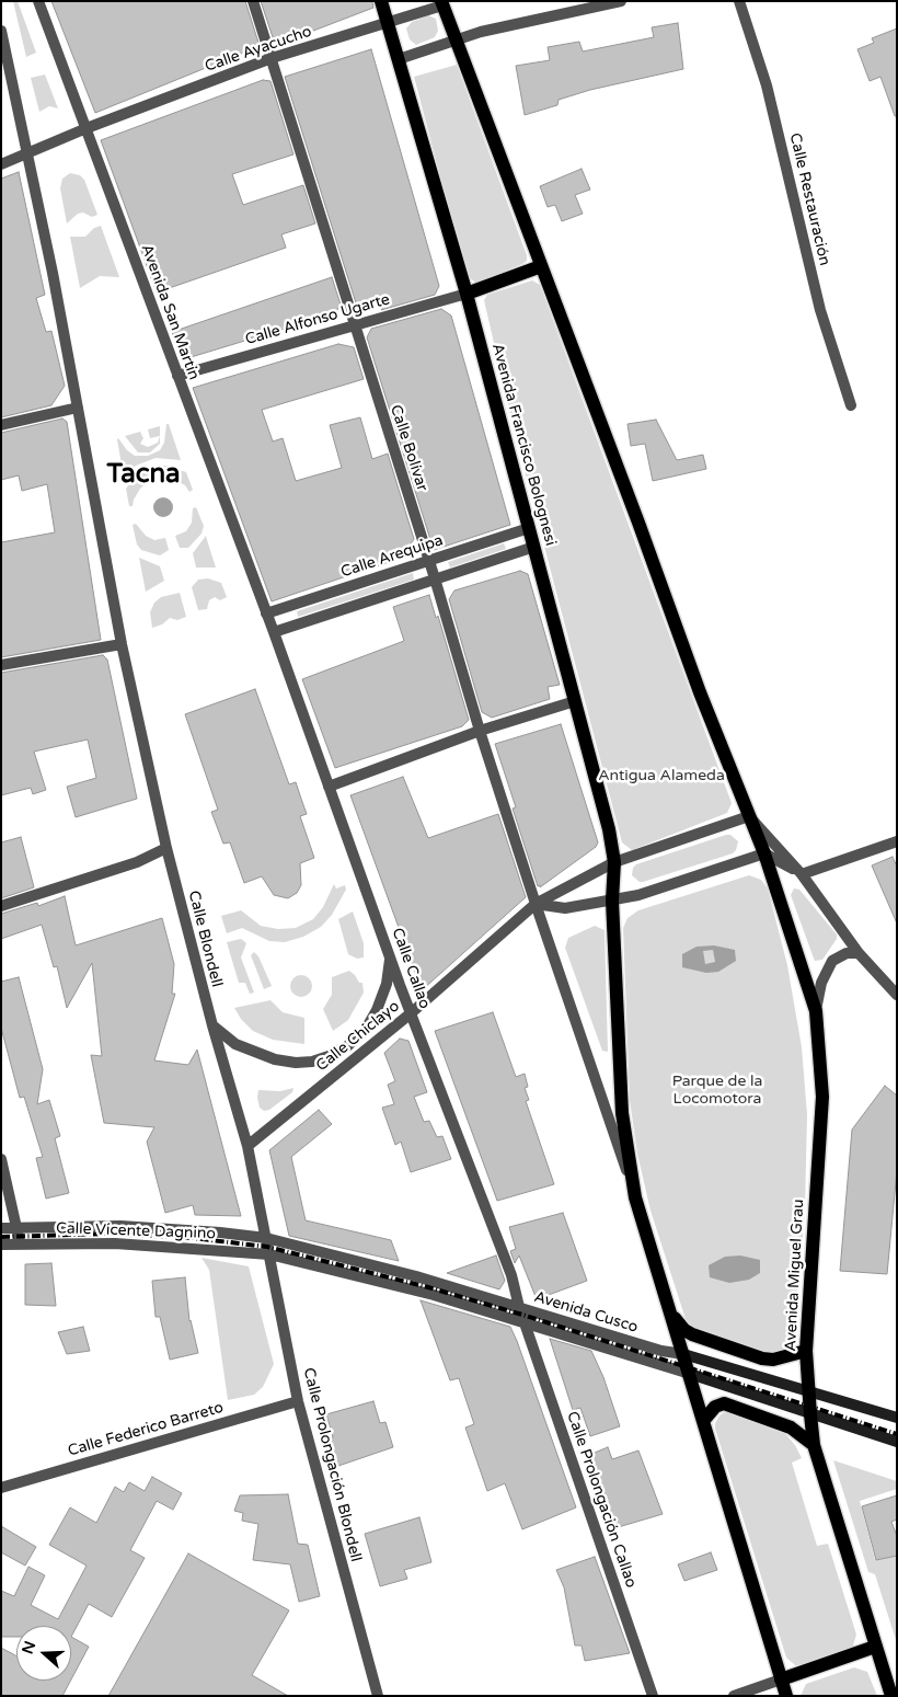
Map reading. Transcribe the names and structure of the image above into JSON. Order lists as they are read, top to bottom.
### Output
{
  "streets": {
    "main road": ["Avenida Francisco Bolognesi", "Avenida Miguel Grau", "Avenida Cusco"],
    "street": [
      "Calle Ayacucho",
      "Calle Restauración",
      "Avenida San Martín",
      "Calle Alfonso Ugarte",
      "Calle Bolívar",
      "Calle Arequipa",
      "Calle Blondell",
      "Calle Callao",
      "Calle Chiclayo",
      "Calle Vicente Dagnino",
      "Calle Federico Barreto",
      "Calle Prolongación Blondell",
      "Calle Prolongación Callao"
    ]
  },
  "crossings": [
    ["Calle Ayacucho", "Avenida San Martín"],
    ["Calle Ayacucho", "Avenida Francisco Bolognesi"],
    ["Calle Ayacucho", "Calle Bolívar"],
    ["Avenida San Martín", "Calle Alfonso Ugarte"],
    ["Avenida San Martín", "Calle Arequipa"],
    ["Avenida San Martín", "Calle Callao"],
    ["Calle Alfonso Ugarte", "Avenida Francisco Bolognesi"],
    ["Calle Alfonso Ugarte", "Calle Bolívar"],
    ["Avenida Francisco Bolognesi", "Calle Arequipa"],
    ["Avenida Francisco Bolognesi", "Calle Chiclayo"],
    ["Calle Bolívar", "Calle Arequipa"],
    ["Calle Bolívar", "Calle Chiclayo"],
    ["Calle Blondell", "Calle Chiclayo"],
    ["Calle Blondell", "Calle Vicente Dagnino"],
    ["Calle Blondell", "Avenida Cusco"],
    ["Calle Blondell", "Calle Prolongación Blondell"],
    ["Calle Callao", "Calle Chiclayo"],
    ["Calle Callao", "Avenida Cusco"],
    ["Calle Callao", "Calle Prolongación Callao"],
    ["Calle Vicente Dagnino", "Avenida Cusco"],
    ["Calle Vicente Dagnino", "Calle Prolongación Blondell"],
    ["Avenida Miguel Grau", "Avenida Cusco"],
    ["Avenida Cusco", "Calle Prolongación Blondell"],
    ["Avenida Cusco", "Calle Prolongación Callao"],
    ["Calle Federico Barreto", "Calle Prolongación Blondell"]
  ],
  "districts": ["Tacna"],
  "parks": ["Antigua Alameda", "Parque de la Locomotora"],
  "north": "left"
}
